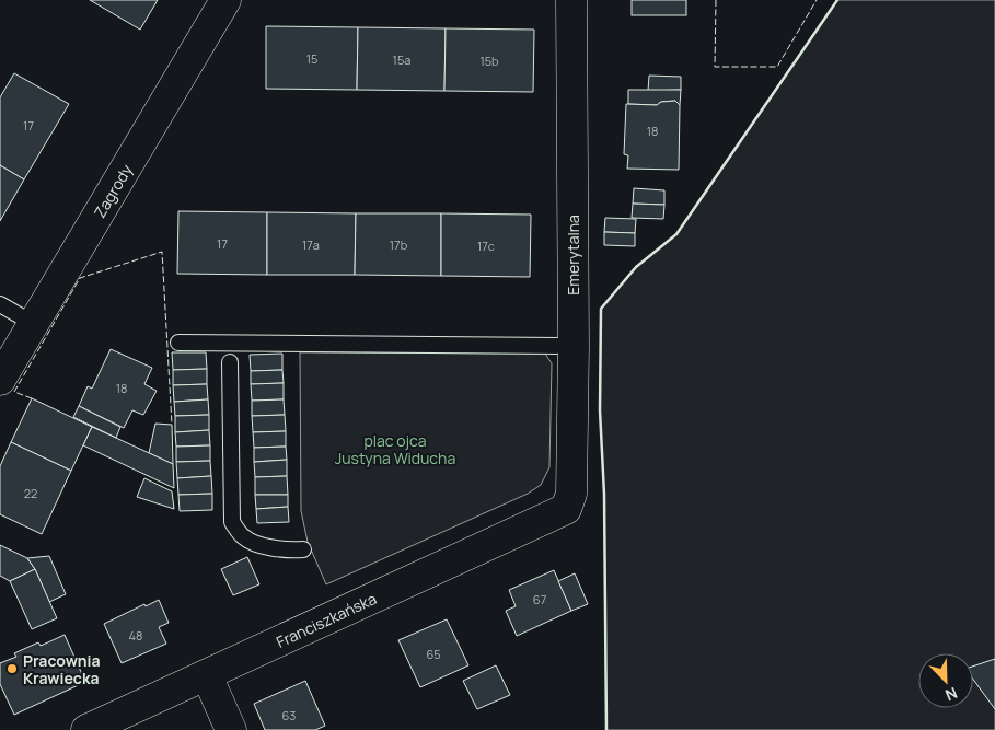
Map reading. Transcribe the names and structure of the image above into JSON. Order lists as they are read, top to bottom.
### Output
{
  "streets": {
    "street": ["Zagrody", "Emerytalna", "Franciszkańska"]
  },
  "crossings": [
    ["Emerytalna", "Franciszkańska"]
  ],
  "parks": ["plac ojca Justyna Widucha"],
  "places": ["Pracownia Krawiecka"],
  "house_numbers": [
    "15",
    "15a",
    "15b",
    "17",
    "18",
    "17",
    "17a",
    "17b",
    "17c",
    "18",
    "22",
    "67",
    "48",
    "65",
    "63"
  ],
  "north": "bottom right"
}
